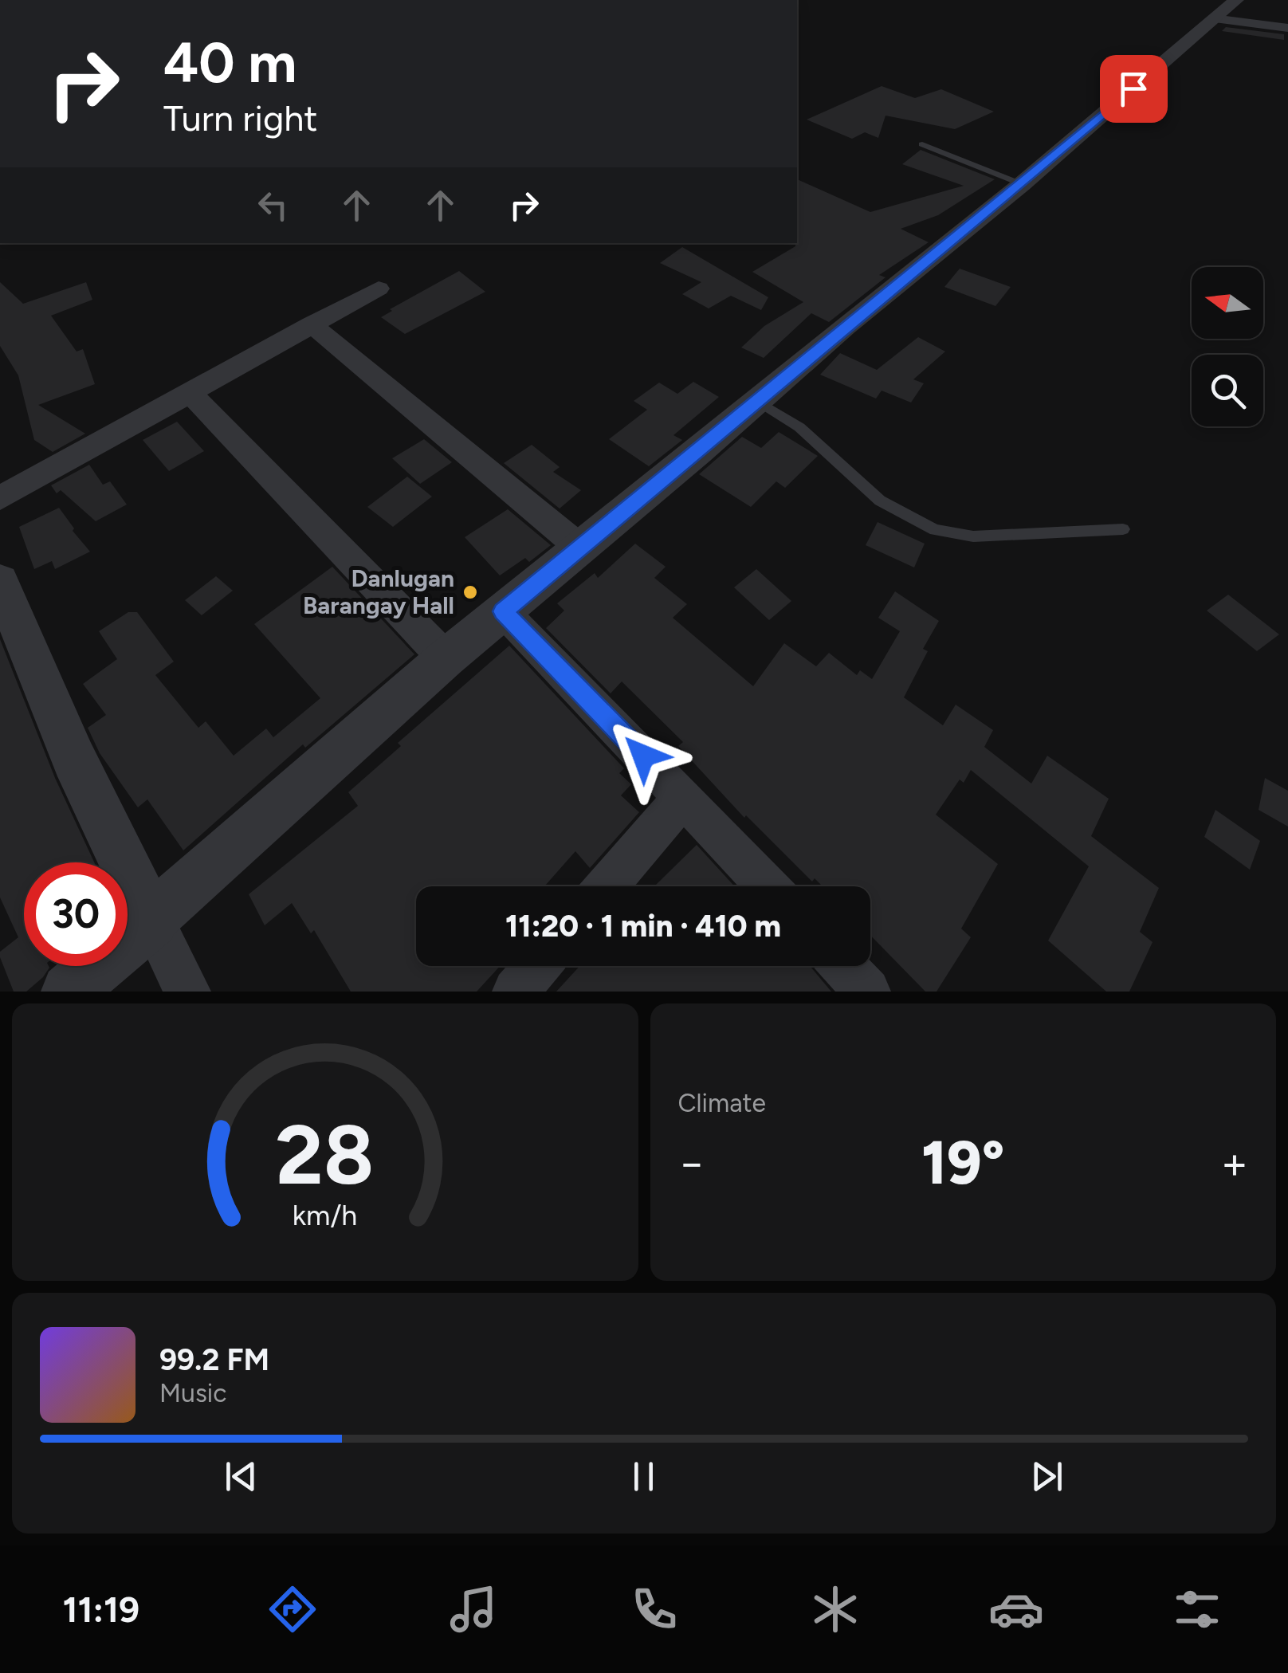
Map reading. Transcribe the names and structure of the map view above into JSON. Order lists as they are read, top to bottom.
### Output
{
  "places": ["Danlugan Barangay Hall"],
  "north": "left",
  "page": {
    "turn": ["40 m", "Turn right"],
    "limit": "30",
    "trip": "11:20 · 1 min · 410 m",
    "tile": "Climate",
    "heat": ["−", "19°", "+"],
    "song": ["99.2 FM", "Music"],
    "tabs": "11:19",
    "gauge": ["28", "km/h"]
  }
}
